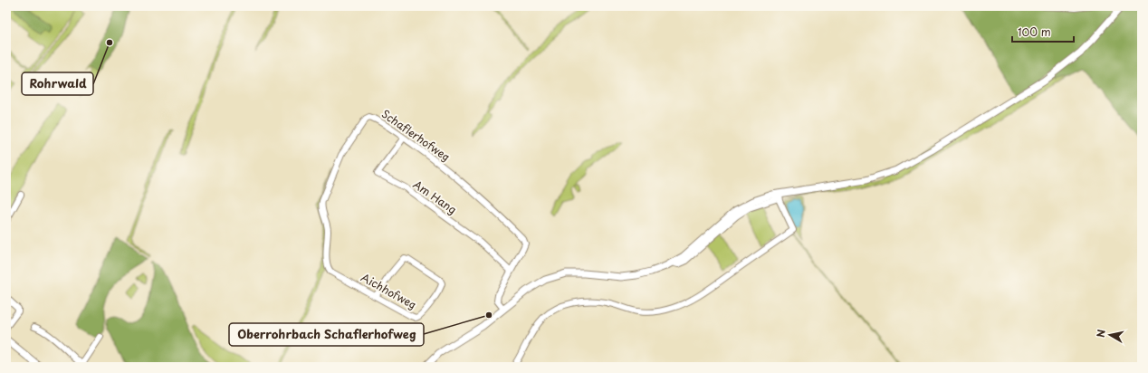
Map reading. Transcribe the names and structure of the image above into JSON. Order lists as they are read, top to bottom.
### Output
{
  "streets": {
    "street": ["Schaflerhofweg", "Am Hang", "Aichhofweg"]
  },
  "crossings": [
    ["Schaflerhofweg", "Am Hang"],
    ["Schaflerhofweg", "Aichhofweg"]
  ],
  "places": ["Rohrwald", "Oberrohrbach Schaflerhofweg"],
  "scale_bar": "100 m",
  "north": "left"
}
